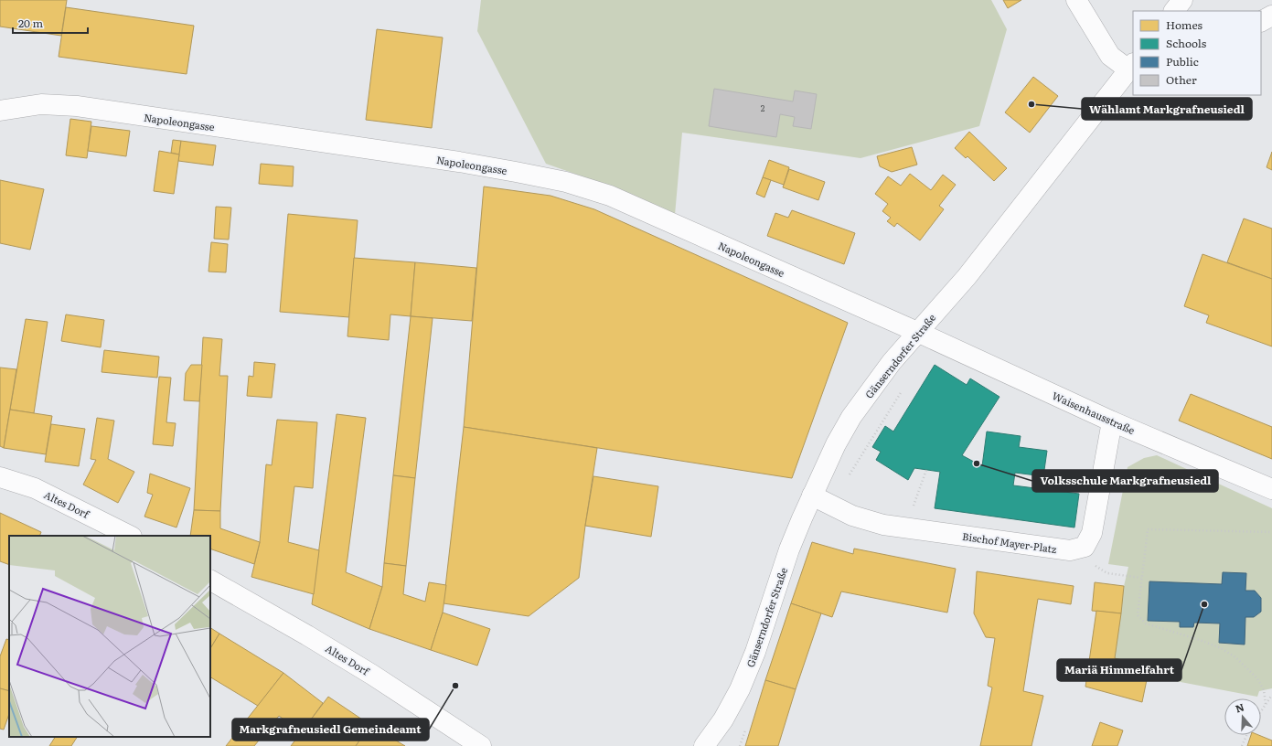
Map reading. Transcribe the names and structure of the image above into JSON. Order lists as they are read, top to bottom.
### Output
{
  "streets": {
    "street": [
      "Napoleongasse",
      "Gänserndorfer Straße",
      "Waisenhausstraße",
      "Altes Dorf",
      "Bischof Mayer-Platz"
    ]
  },
  "crossings": [
    ["Napoleongasse", "Gänserndorfer Straße"],
    ["Napoleongasse", "Waisenhausstraße"],
    ["Gänserndorfer Straße", "Waisenhausstraße"],
    ["Gänserndorfer Straße", "Bischof Mayer-Platz"],
    ["Waisenhausstraße", "Bischof Mayer-Platz"]
  ],
  "places": [
    "Wählamt Markgrafneusiedl",
    "Volksschule Markgrafneusiedl",
    "Mariä Himmelfahrt",
    "Markgrafneusiedl Gemeindeamt"
  ],
  "house_numbers": ["2"],
  "legend": [
    "Homes",
    "Schools",
    "Public",
    "Other"
  ],
  "scale_bar": "20 m",
  "north": "top"
}
